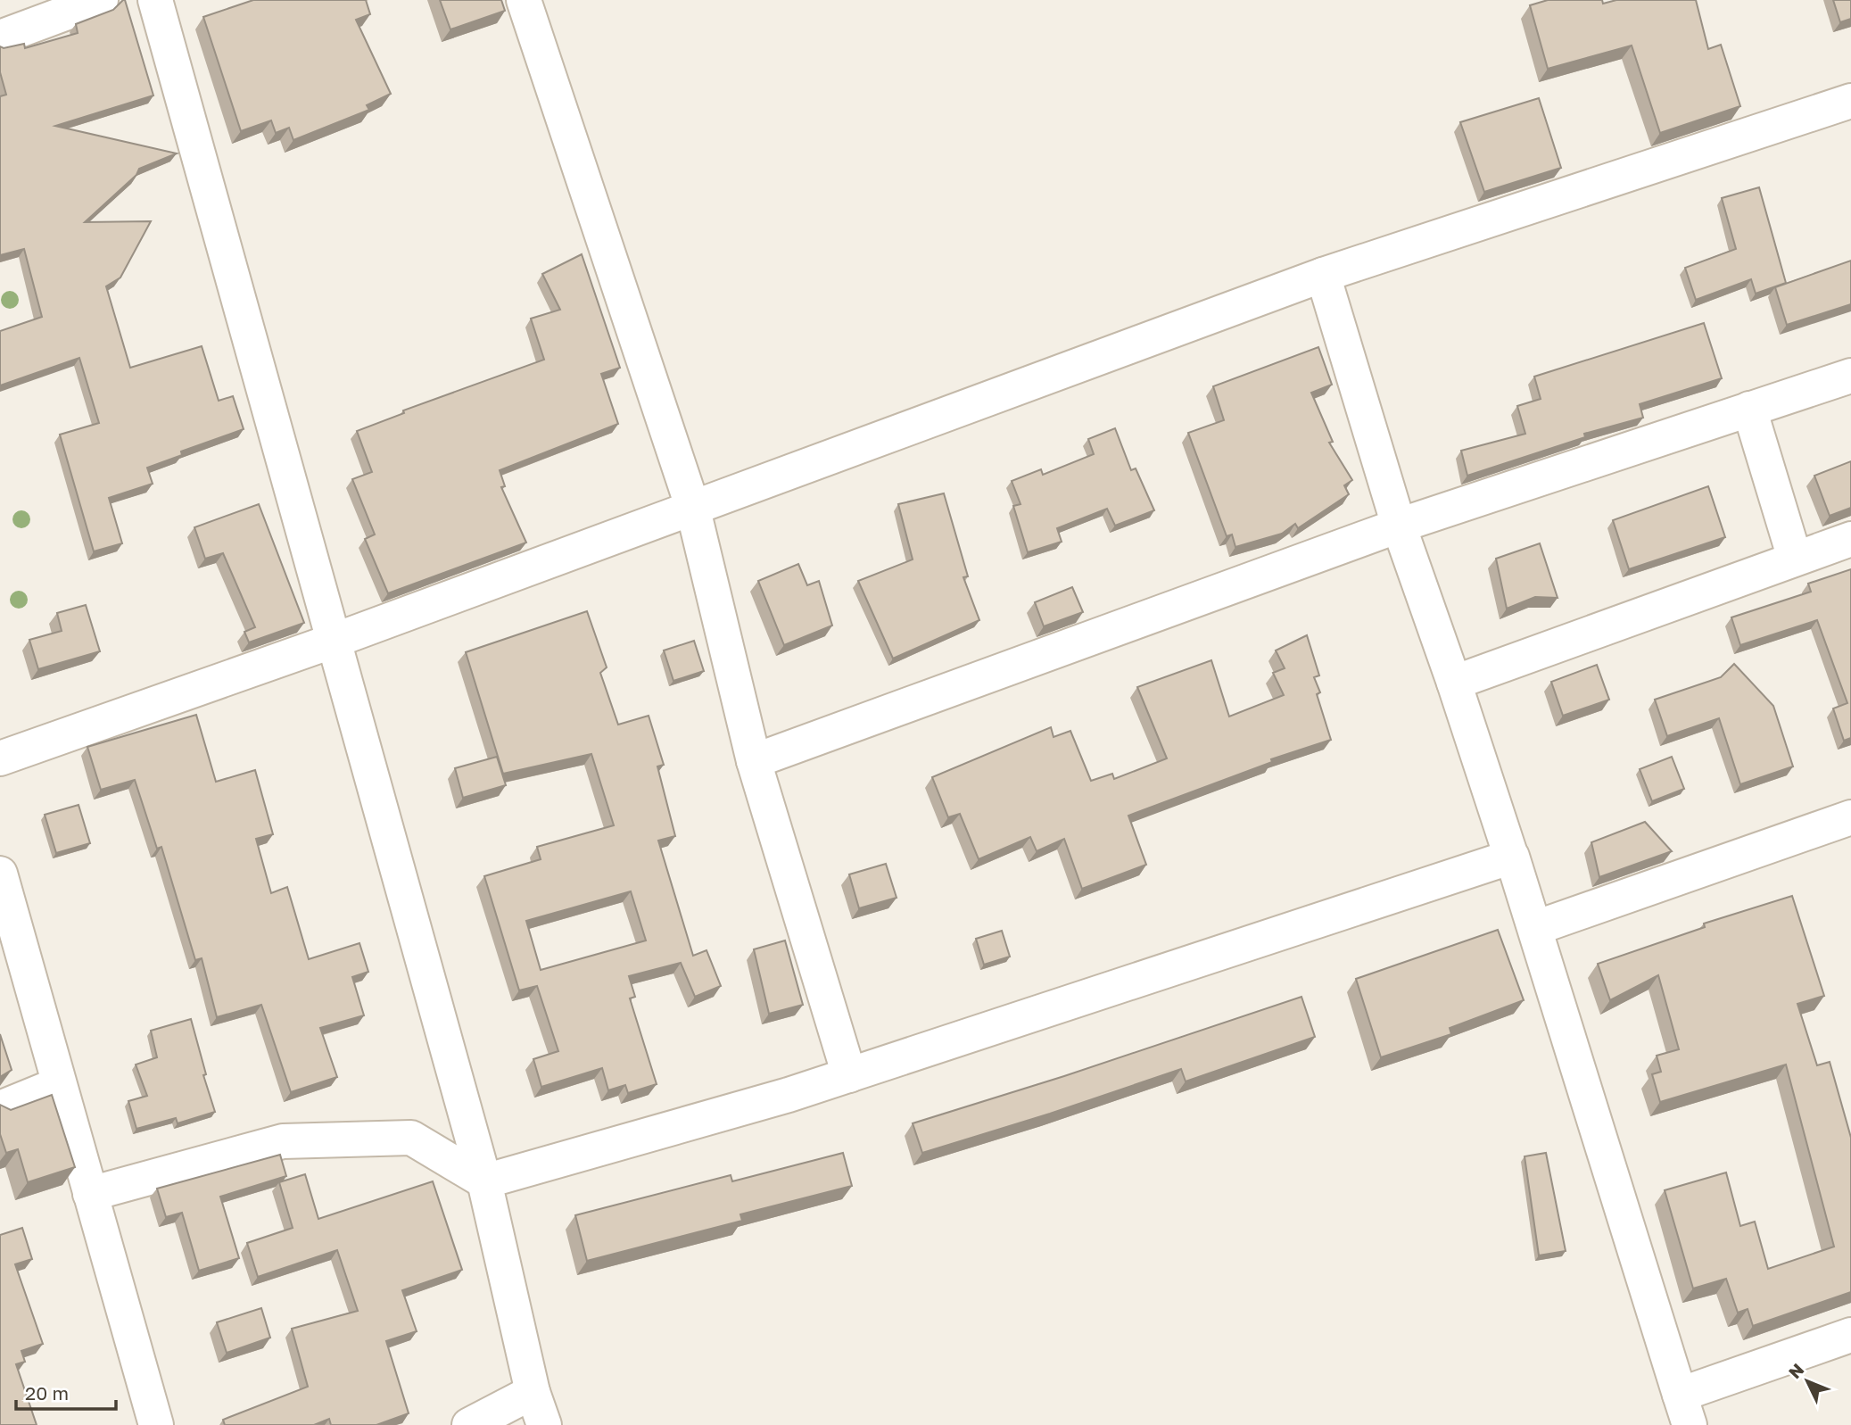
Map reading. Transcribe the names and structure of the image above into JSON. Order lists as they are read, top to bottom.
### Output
{
  "scale_bar": "20 m",
  "north": "top left"
}
